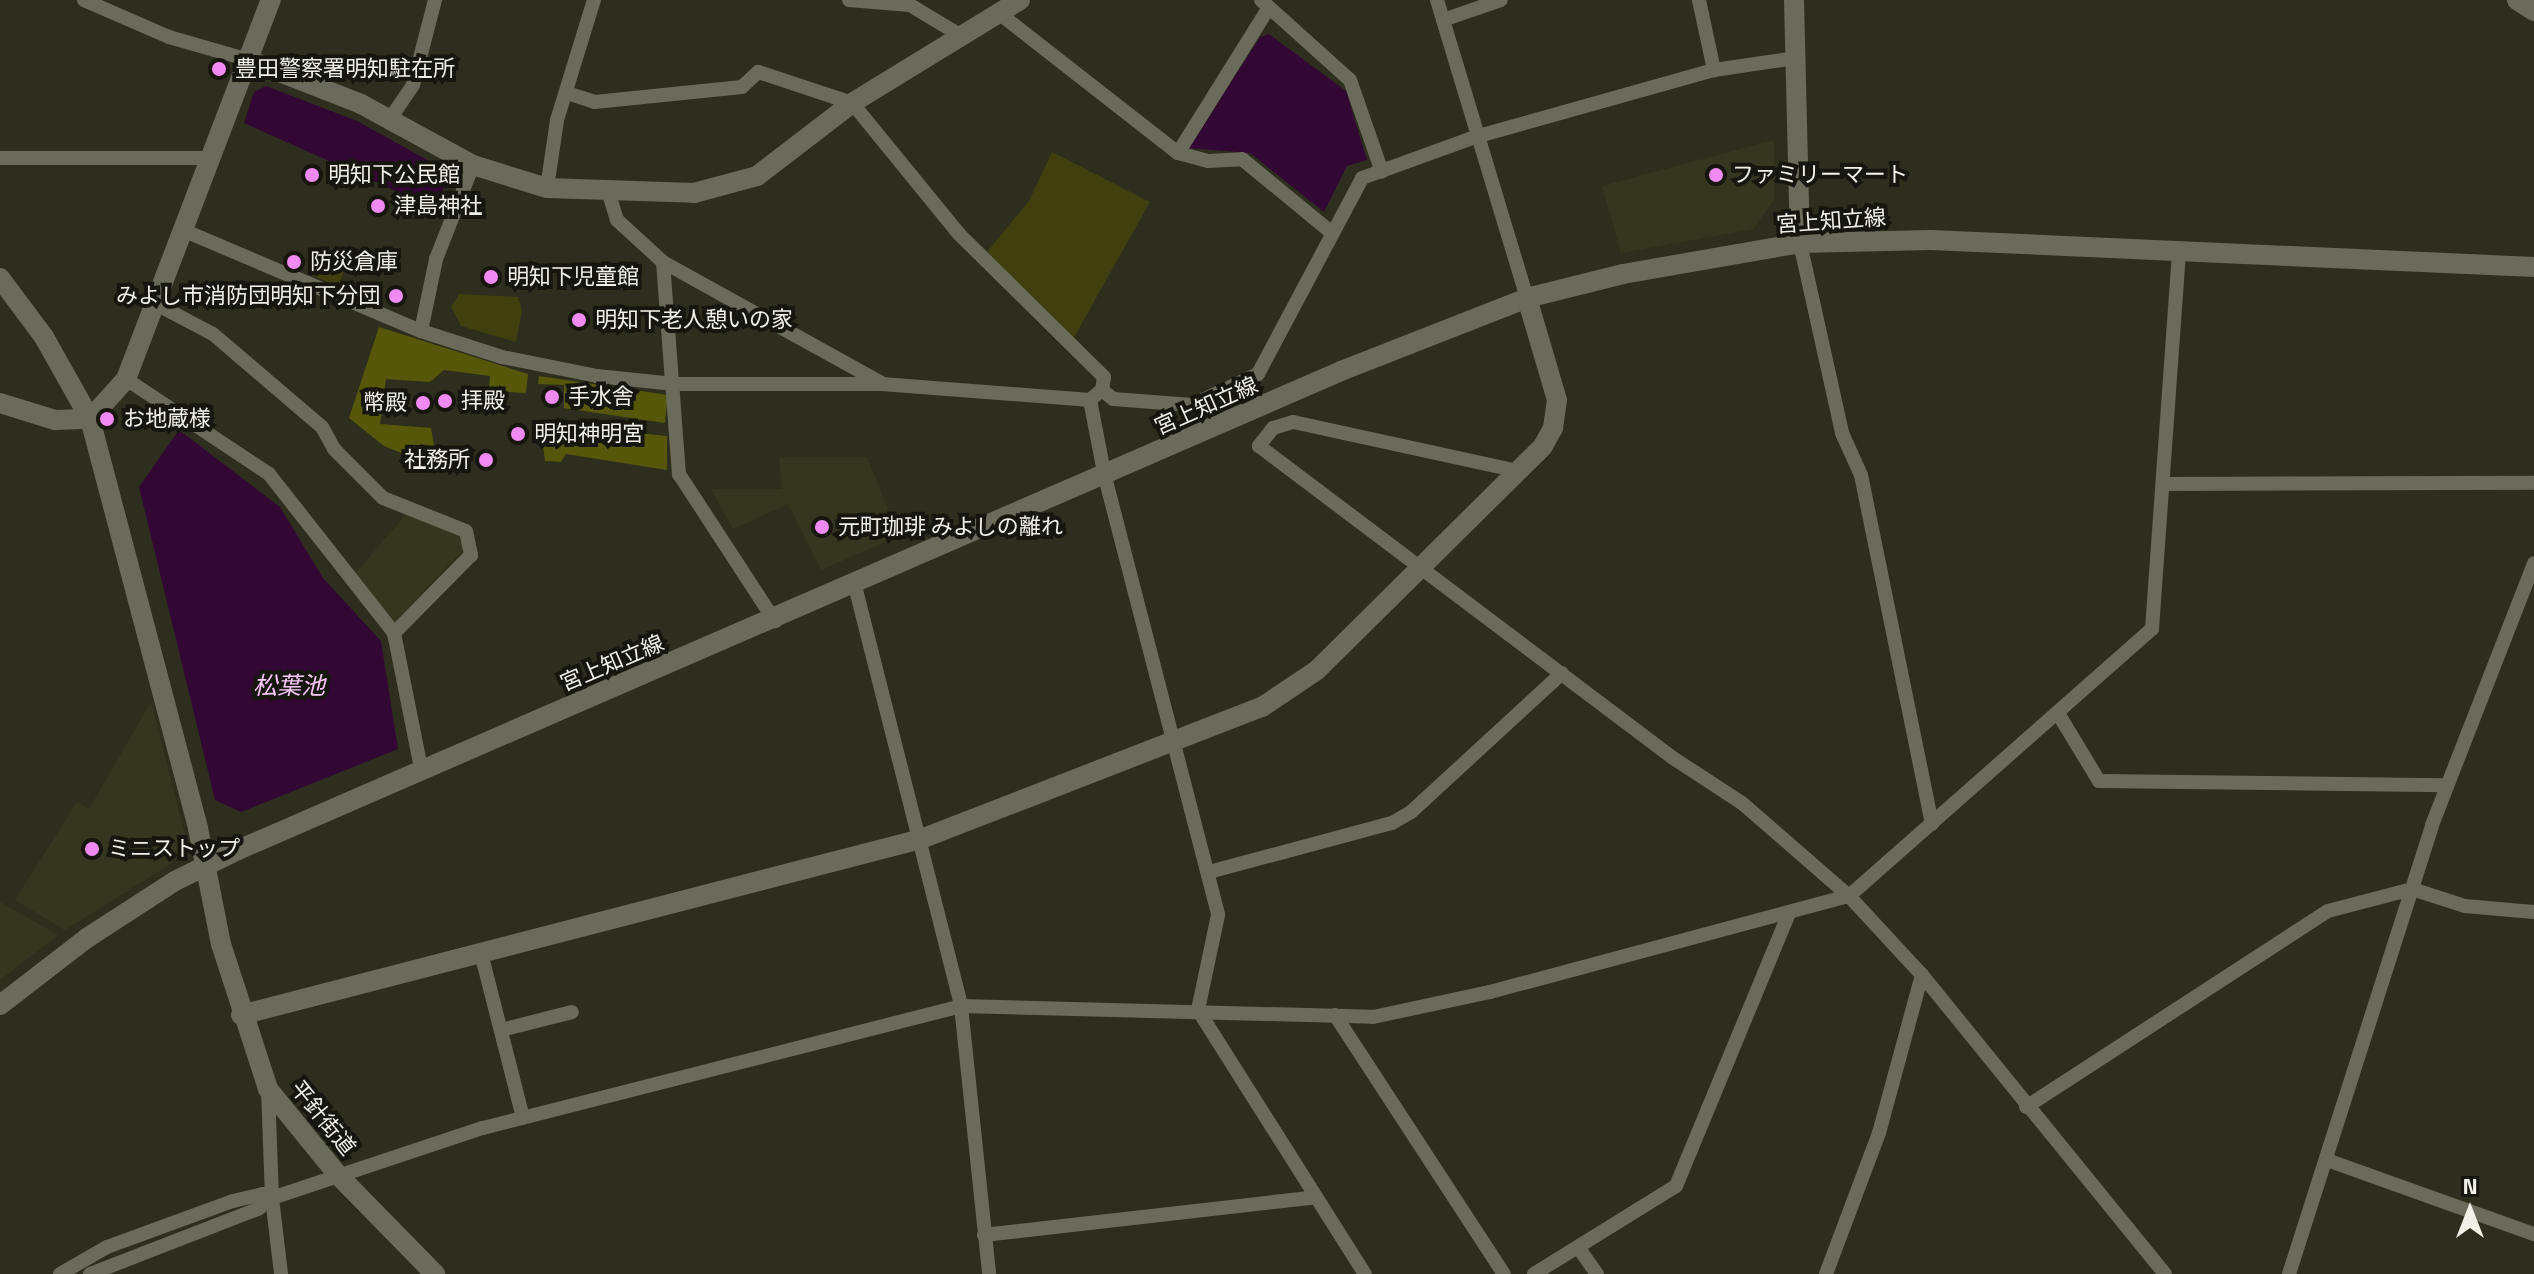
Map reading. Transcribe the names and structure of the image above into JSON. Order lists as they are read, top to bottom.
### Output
{
  "streets": {
    "street": ["宮上知立線", "平針街道"]
  },
  "crossings": [
    ["宮上知立線", "平針街道"]
  ],
  "water": ["松葉池"],
  "places": [
    "豊田警察署明知駐在所",
    "明知下公民館",
    "ファミリーマート",
    "津島神社",
    "防災倉庫",
    "明知下児童館",
    "みよし市消防団明知下分団",
    "明知下老人憩いの家",
    "手水舎",
    "拝殿",
    "幣殿",
    "お地蔵様",
    "明知神明宮",
    "社務所",
    "元町珈琲 みよしの離れ",
    "ミニストップ"
  ],
  "north": "top"
}
